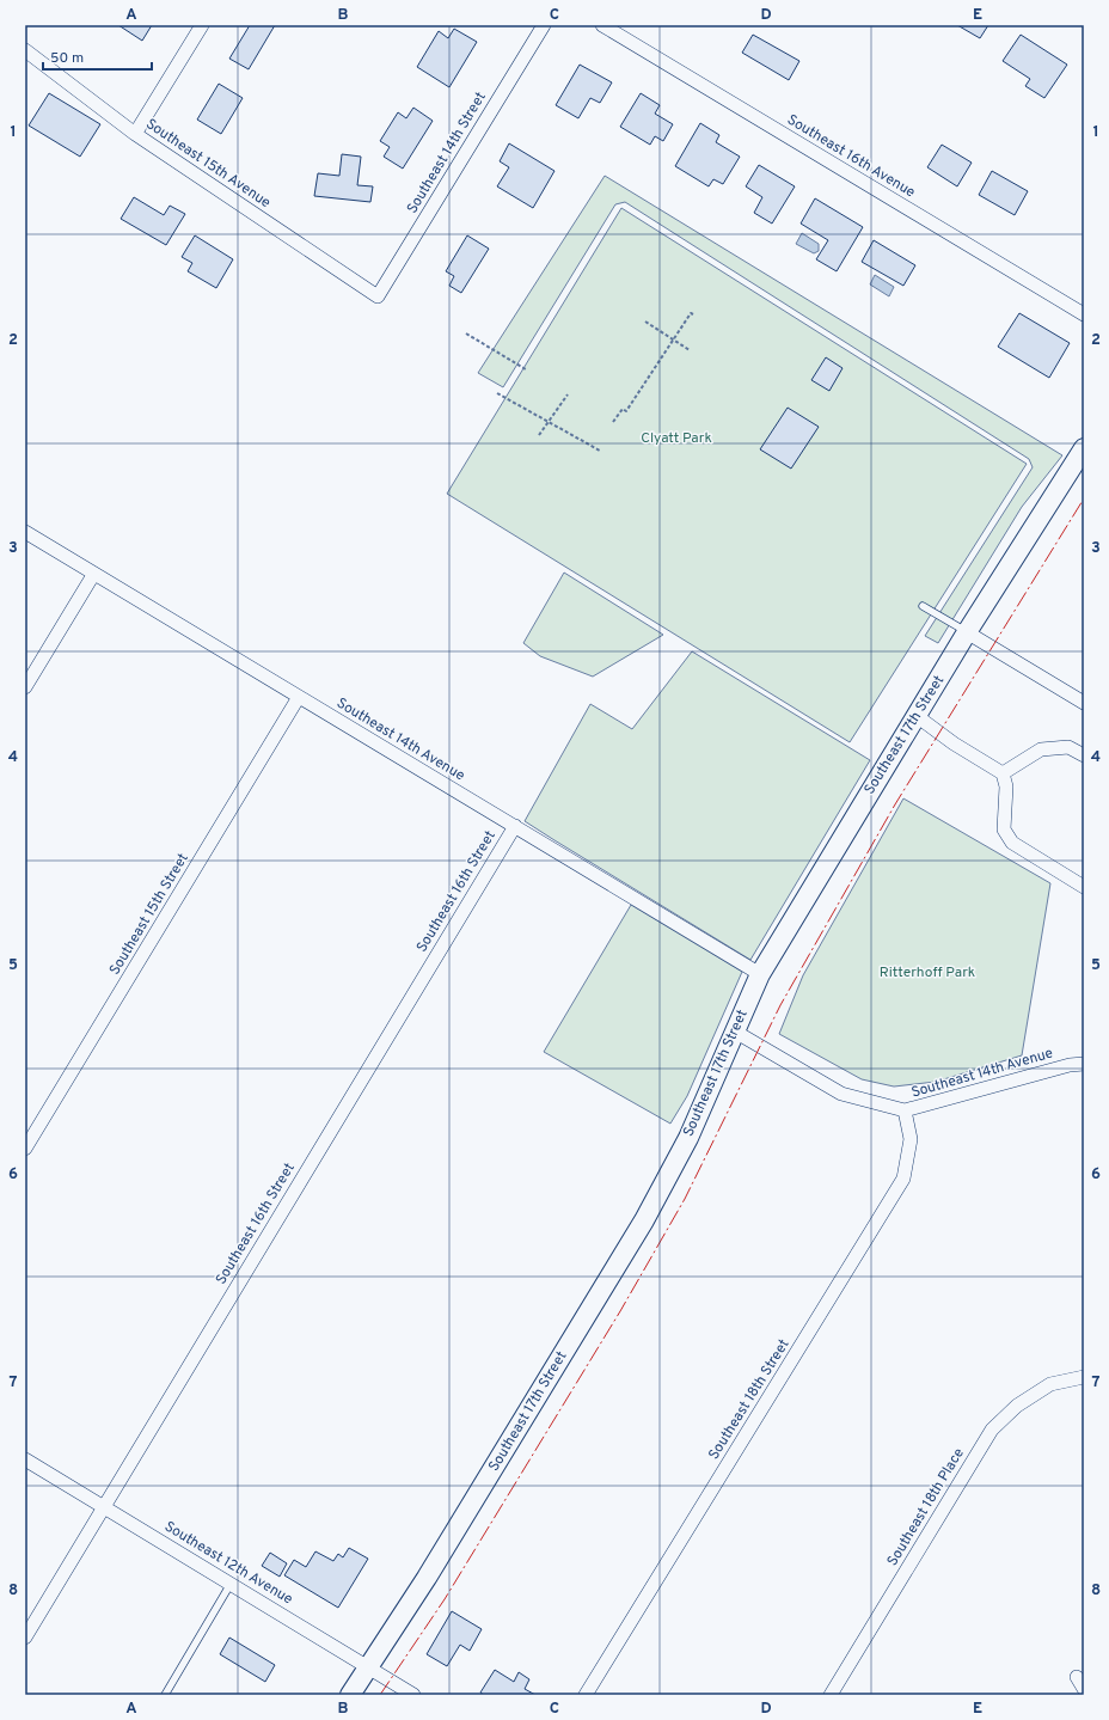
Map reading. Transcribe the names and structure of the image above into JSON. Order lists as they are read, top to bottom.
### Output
{
  "streets": {
    "main road": ["Southeast 17th Street"],
    "street": [
      "Southeast 14th Street",
      "Southeast 16th Avenue",
      "Southeast 15th Avenue",
      "Southeast 14th Avenue",
      "Southeast 16th Street",
      "Southeast 15th Street",
      "Southeast 18th Street",
      "Southeast 18th Place",
      "Southeast 12th Avenue"
    ]
  },
  "crossings": [
    ["Southeast 14th Street", "Southeast 15th Avenue"],
    ["Southeast 17th Street", "Southeast 14th Avenue"],
    ["Southeast 17th Street", "Southeast 12th Avenue"],
    ["Southeast 14th Avenue", "Southeast 16th Street"],
    ["Southeast 14th Avenue", "Southeast 15th Street"],
    ["Southeast 14th Avenue", "Southeast 18th Street"],
    ["Southeast 16th Street", "Southeast 12th Avenue"]
  ],
  "parks": ["Clyatt Park", "Ritterhoff Park"],
  "scale_bar": "50 m",
  "grid": {
    "columns": [
      "A",
      "B",
      "C",
      "D",
      "E"
    ],
    "rows": [
      "1",
      "2",
      "3",
      "4",
      "5",
      "6",
      "7",
      "8"
    ]
  }
}
